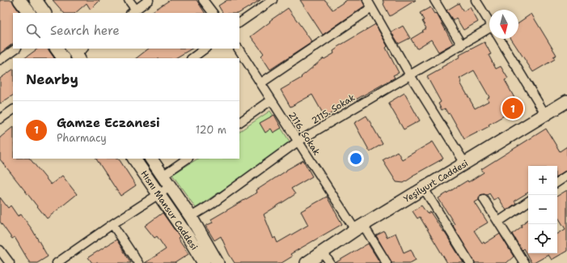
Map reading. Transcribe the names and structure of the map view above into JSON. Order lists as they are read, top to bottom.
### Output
{
  "streets": {
    "main road": ["Yeşilyurt Caddesi", "Hısnı Mansur Caddesi"],
    "street": ["2115. Sokak", "2116. Sokak"]
  },
  "crossings": [
    ["2115. Sokak", "2116. Sokak"],
    ["2116. Sokak", "Yeşilyurt Caddesi"]
  ],
  "north": "bottom",
  "page": {
    "search": "Search here",
    "heading": "Nearby",
    "pins": "1",
    "list": [
      {
        "mark": "1",
        "name": "Gamze Eczanesi",
        "note": "Pharmacy",
        "value": "120 m"
      }
    ],
    "map_buttons": ["+", "−"]
  }
}
